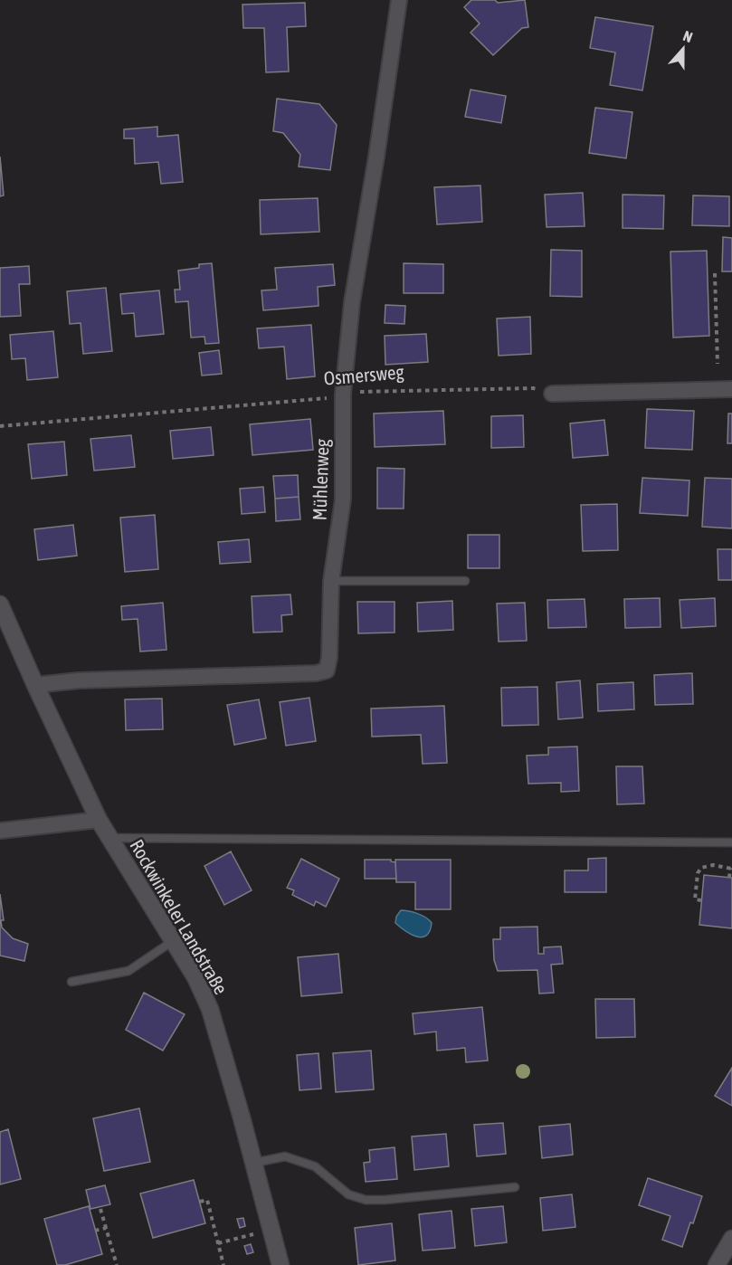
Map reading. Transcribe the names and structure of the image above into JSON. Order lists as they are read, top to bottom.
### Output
{
  "streets": {
    "main road": ["Rockwinkeler Landstraße"],
    "street": ["Mühlenweg"],
    "path": ["Osmersweg"]
  },
  "crossings": [
    ["Osmersweg", "Mühlenweg"],
    ["Mühlenweg", "Rockwinkeler Landstraße"]
  ],
  "north": "top"
}
